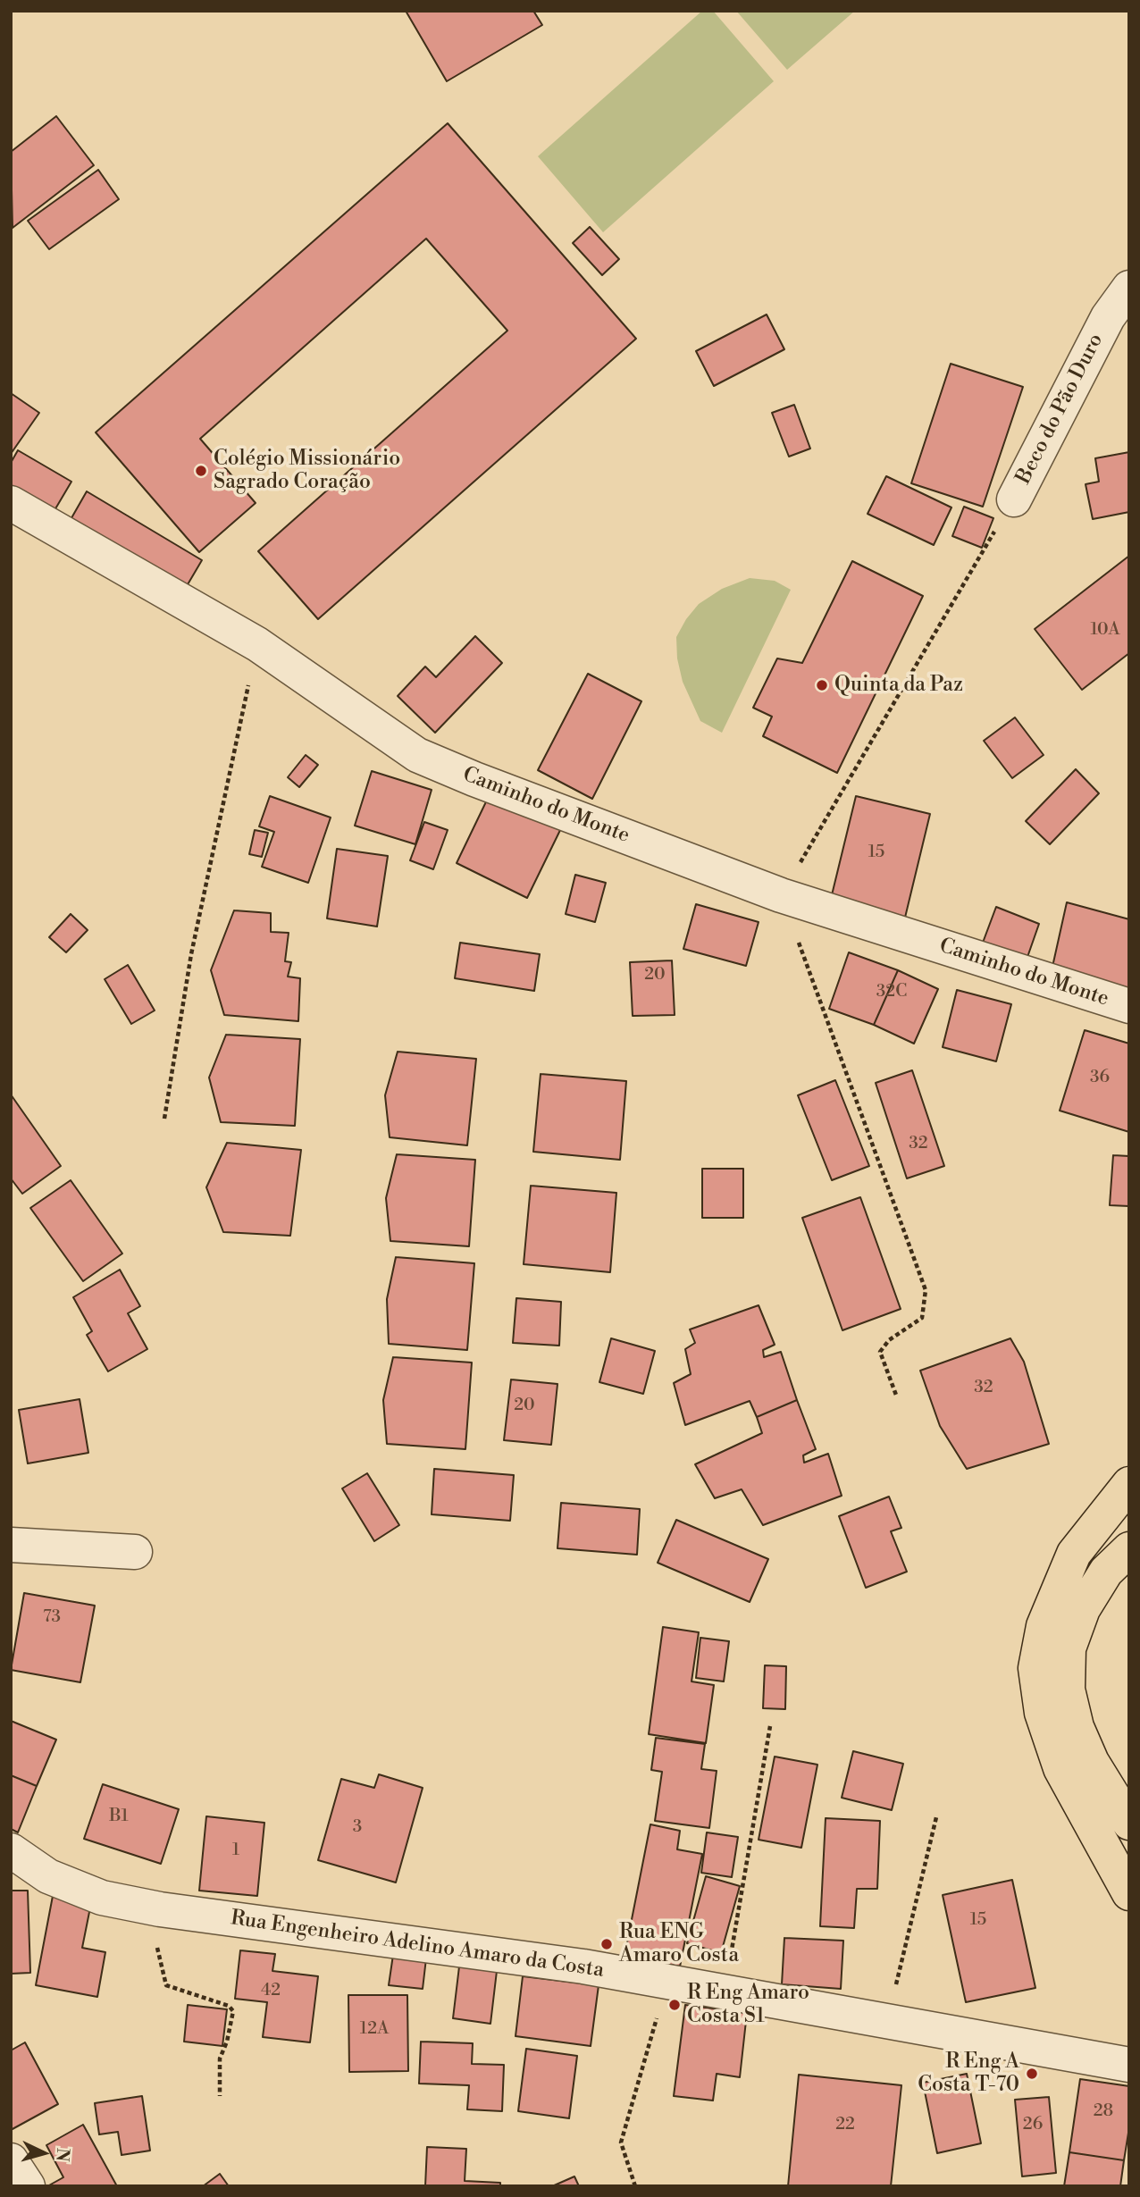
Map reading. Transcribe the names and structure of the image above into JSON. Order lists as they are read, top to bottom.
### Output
{
  "streets": {
    "street": ["Beco do Pão Duro", "Caminho do Monte", "Rua Engenheiro Adelino Amaro da Costa"]
  },
  "places": [
    "Colégio Missionário Sagrado Coração",
    "Quinta da Paz",
    "Rua ENG Amaro Costa",
    "R Eng Amaro Costa S1",
    "R Eng A Costa T-70"
  ],
  "house_numbers": [
    "10A",
    "15",
    "20",
    "32C",
    "36",
    "32",
    "32",
    "20",
    "73",
    "B1",
    "3",
    "1",
    "15",
    "42",
    "12A",
    "28",
    "22",
    "26"
  ],
  "north": "right"
}
